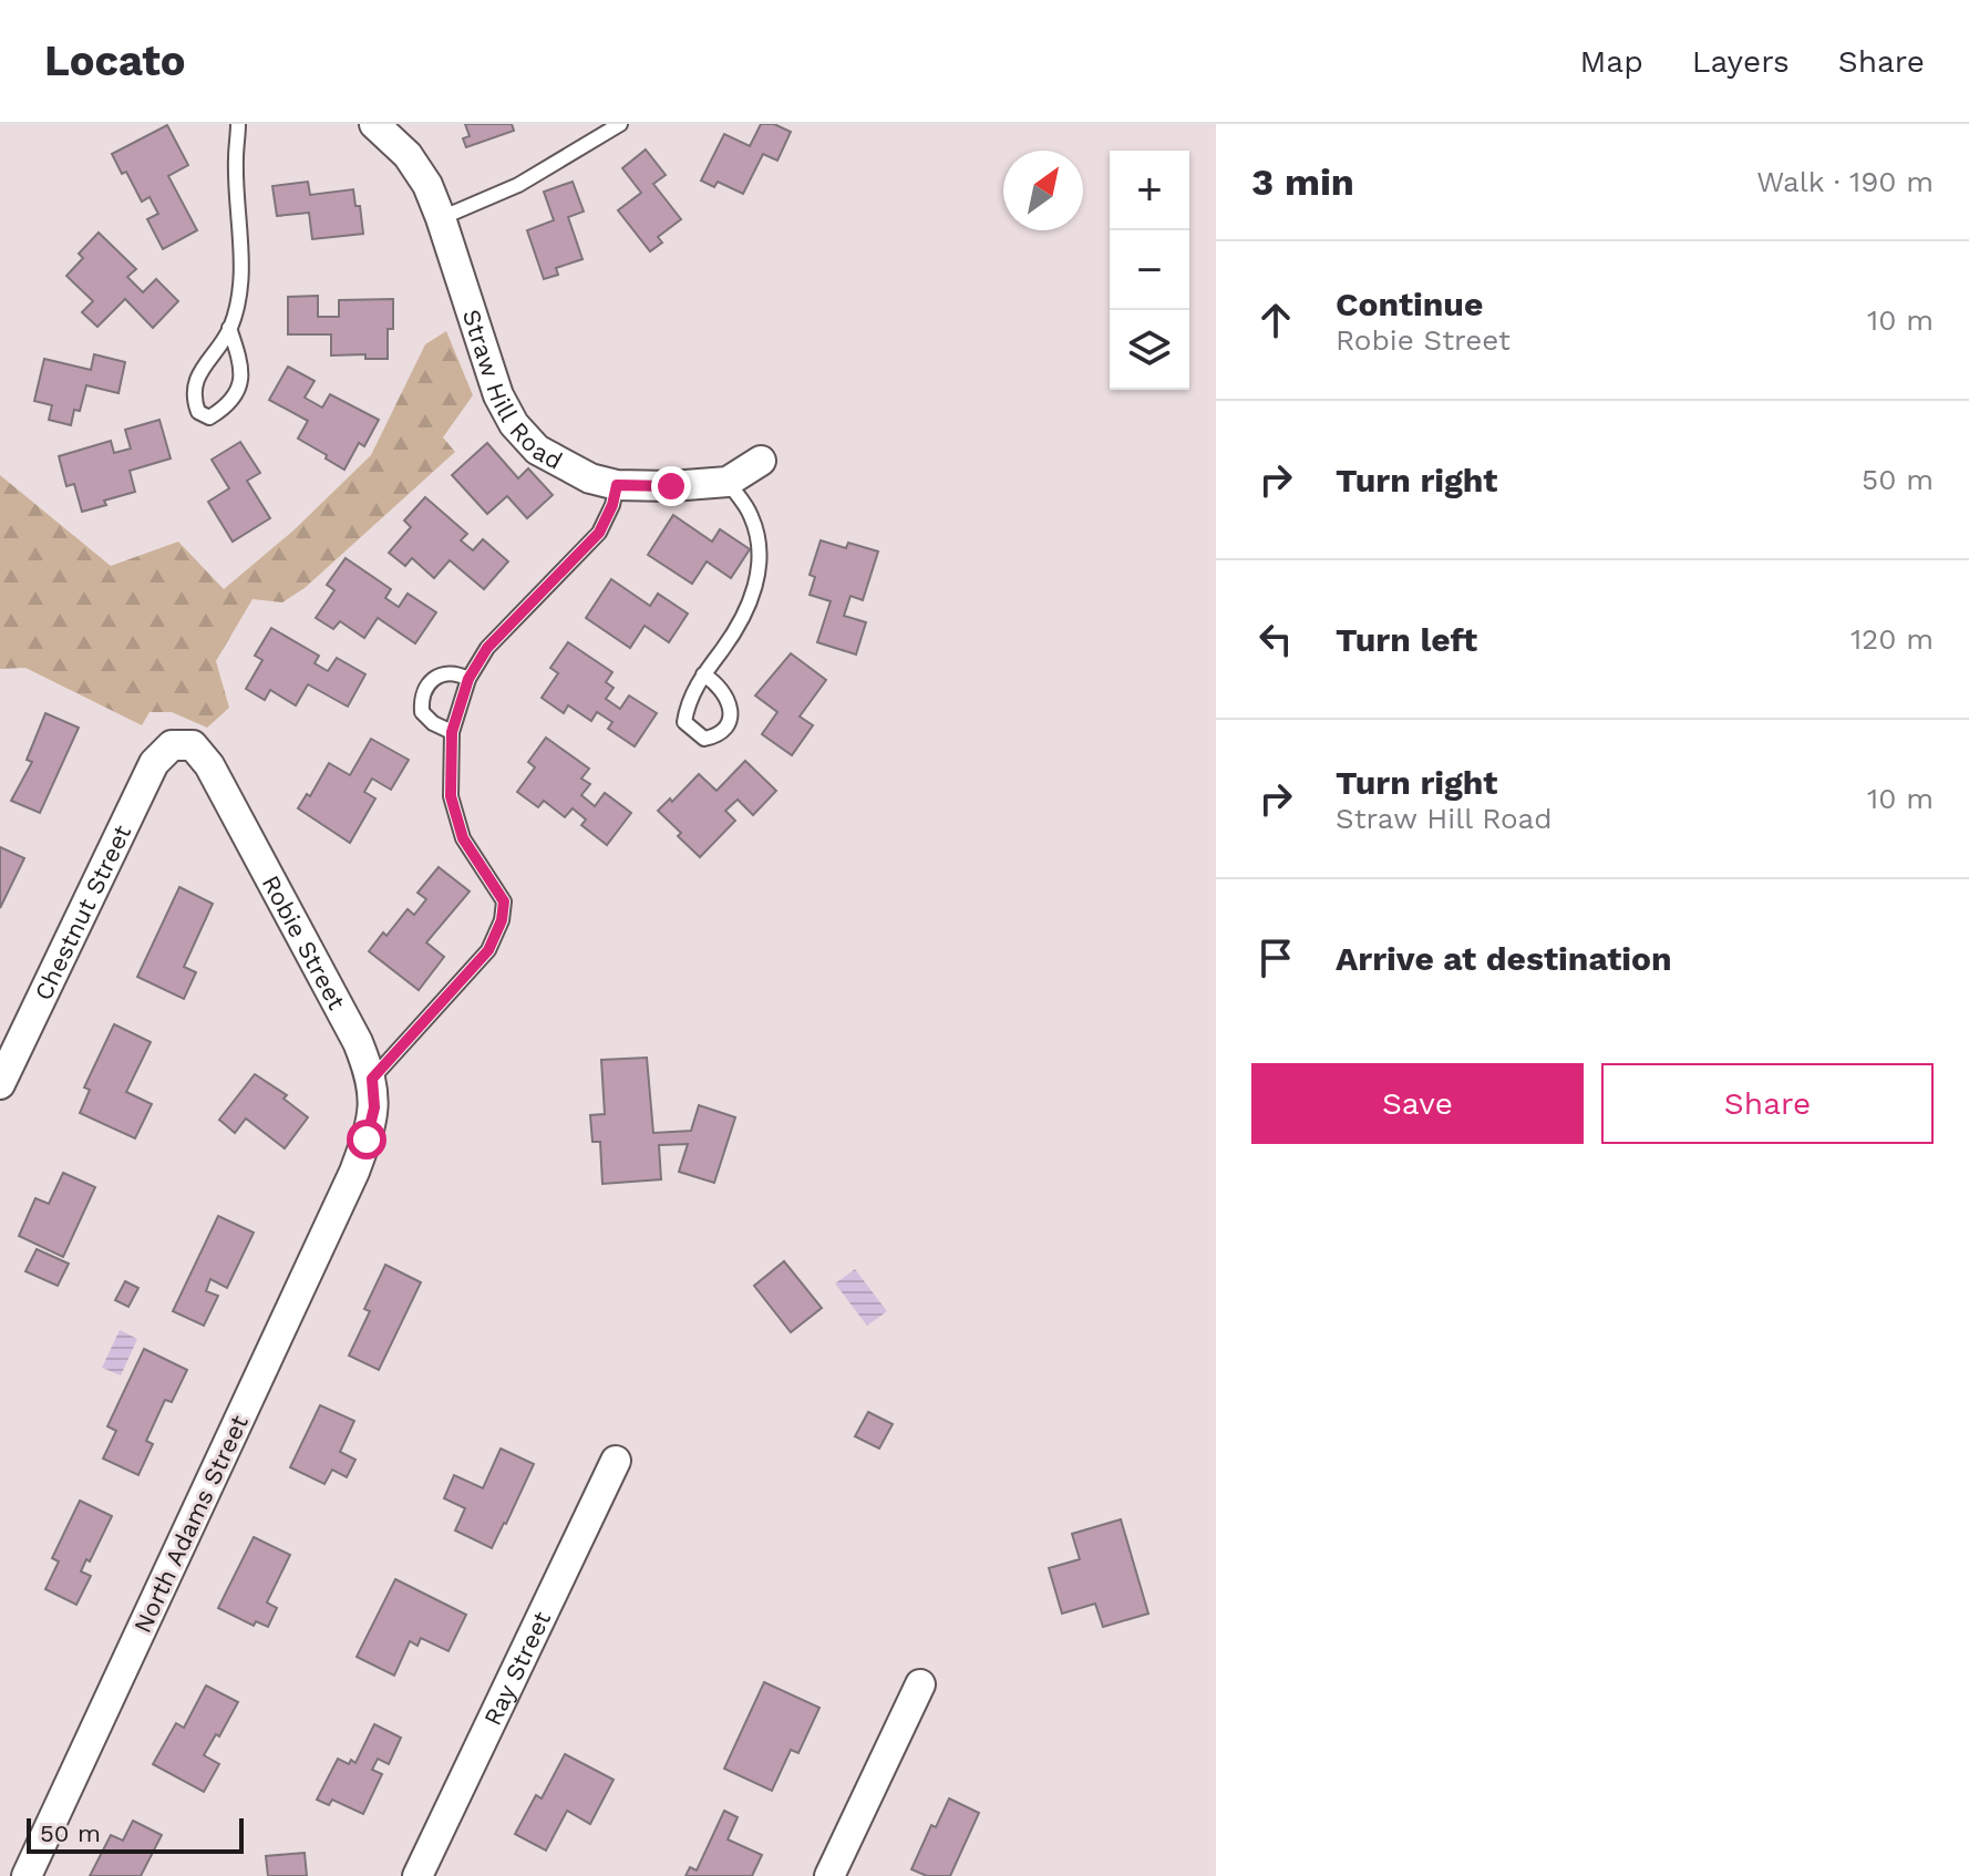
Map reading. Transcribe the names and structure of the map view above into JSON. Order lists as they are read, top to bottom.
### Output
{
  "streets": {
    "street": [
      "Straw Hill Road",
      "Chestnut Street",
      "Robie Street",
      "North Adams Street",
      "Ray Street"
    ]
  },
  "crossings": [
    ["Chestnut Street", "Robie Street"],
    ["Robie Street", "North Adams Street"]
  ],
  "scale_bar": "50 m",
  "north": "top right",
  "page": {
    "header": "Locato",
    "nav": ["Map", "Layers", "Share"],
    "heading": ["3 min", "Walk · 190 m"],
    "map_buttons": ["+", "−"],
    "list": [
      ["Continue", "Robie Street", "10 m"],
      ["Turn right", "50 m"],
      ["Turn left", "120 m"],
      ["Turn right", "Straw Hill Road", "10 m"],
      "Arrive at destination"
    ],
    "buttons": ["Save", "Share"],
    "scale": "50 m"
  }
}
